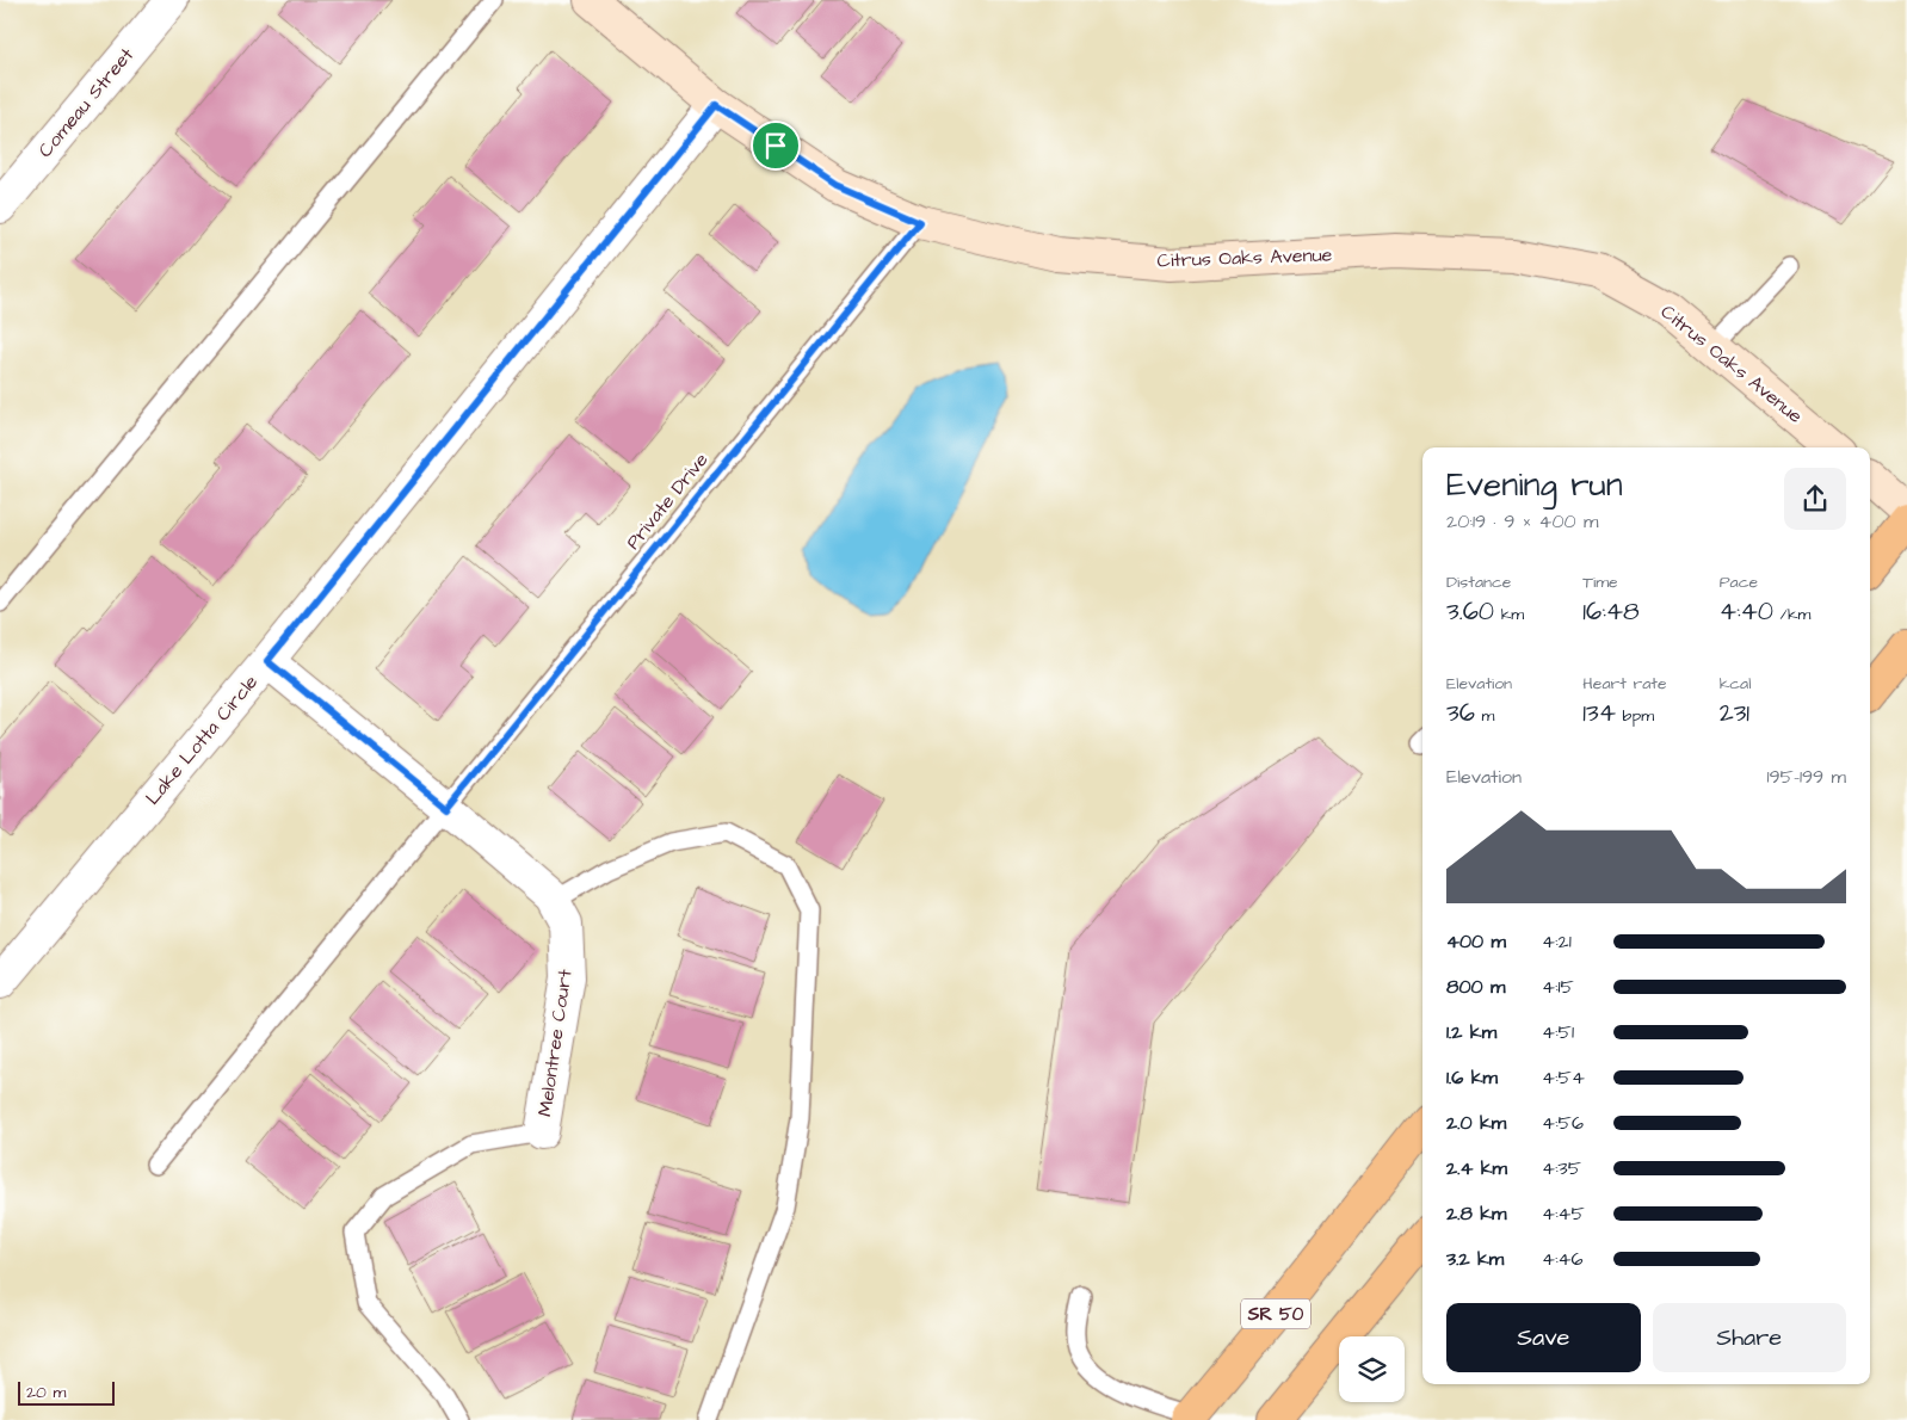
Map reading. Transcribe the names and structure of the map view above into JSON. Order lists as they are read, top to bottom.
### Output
{
  "streets": {
    "highway": ["SR 50"],
    "street": [
      "Comeau Street",
      "Citrus Oaks Avenue",
      "Lake Lotta Circle",
      "Melontree Court"
    ],
    "lane": ["Private Drive"]
  },
  "crossings": [
    ["Citrus Oaks Avenue", "Private Drive"],
    ["Citrus Oaks Avenue", "Lake Lotta Circle"],
    ["Private Drive", "Melontree Court"],
    ["Lake Lotta Circle", "Melontree Court"]
  ],
  "scale_bar": "20 m",
  "page": {
    "heading": ["Evening run", "20:19 · 9 × 400 m"],
    "stats": [
      ["Distance", "3.60 km"],
      ["Time", "16:48"],
      ["Pace", "4:40 /km"],
      ["Elevation", "36 m"],
      ["Heart rate", "134 bpm"],
      ["kcal", "231"]
    ],
    "chart": ["Elevation", "195–199 m"],
    "list": [
      {
        "name": "400 m",
        "note": "4:21"
      },
      {
        "name": "800 m",
        "note": "4:15"
      },
      {
        "name": "1.2 km",
        "note": "4:51"
      },
      {
        "name": "1.6 km",
        "note": "4:54"
      },
      {
        "name": "2.0 km",
        "note": "4:56"
      },
      {
        "name": "2.4 km",
        "note": "4:35"
      },
      {
        "name": "2.8 km",
        "note": "4:45"
      },
      {
        "name": "3.2 km",
        "note": "4:46"
      }
    ],
    "buttons": ["Save", "Share"],
    "scale": "20 m"
  }
}
